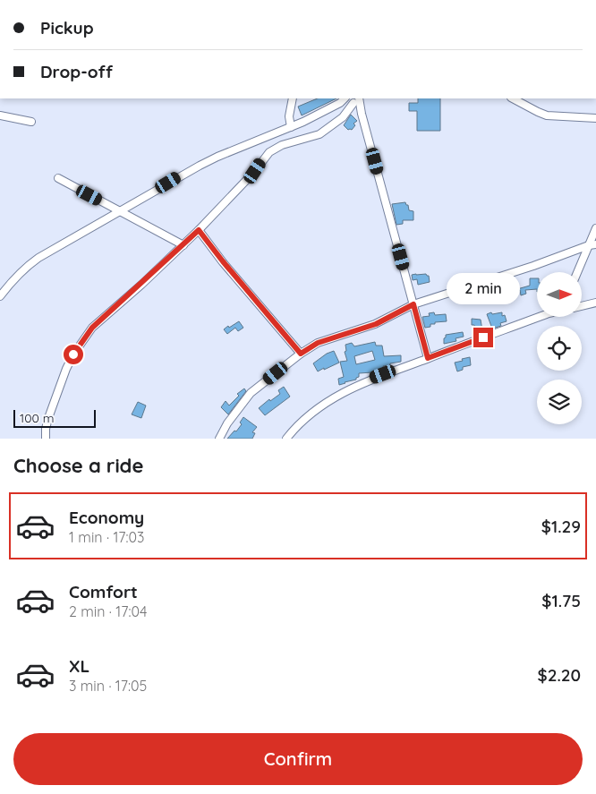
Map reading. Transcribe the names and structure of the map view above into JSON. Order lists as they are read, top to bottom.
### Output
{
  "scale_bar": "100 m",
  "north": "right",
  "page": {
    "banner": ["Pickup", "Drop-off"],
    "bubble": "2 min",
    "scale": "100 m",
    "heading": "Choose a ride",
    "list": [
      {
        "name": "Economy",
        "note": "1 min · 17:03",
        "value": "$1.29"
      },
      {
        "name": "Comfort",
        "note": "2 min · 17:04",
        "value": "$1.75"
      },
      {
        "name": "XL",
        "note": "3 min · 17:05",
        "value": "$2.20"
      }
    ],
    "buttons": "Confirm"
  }
}
